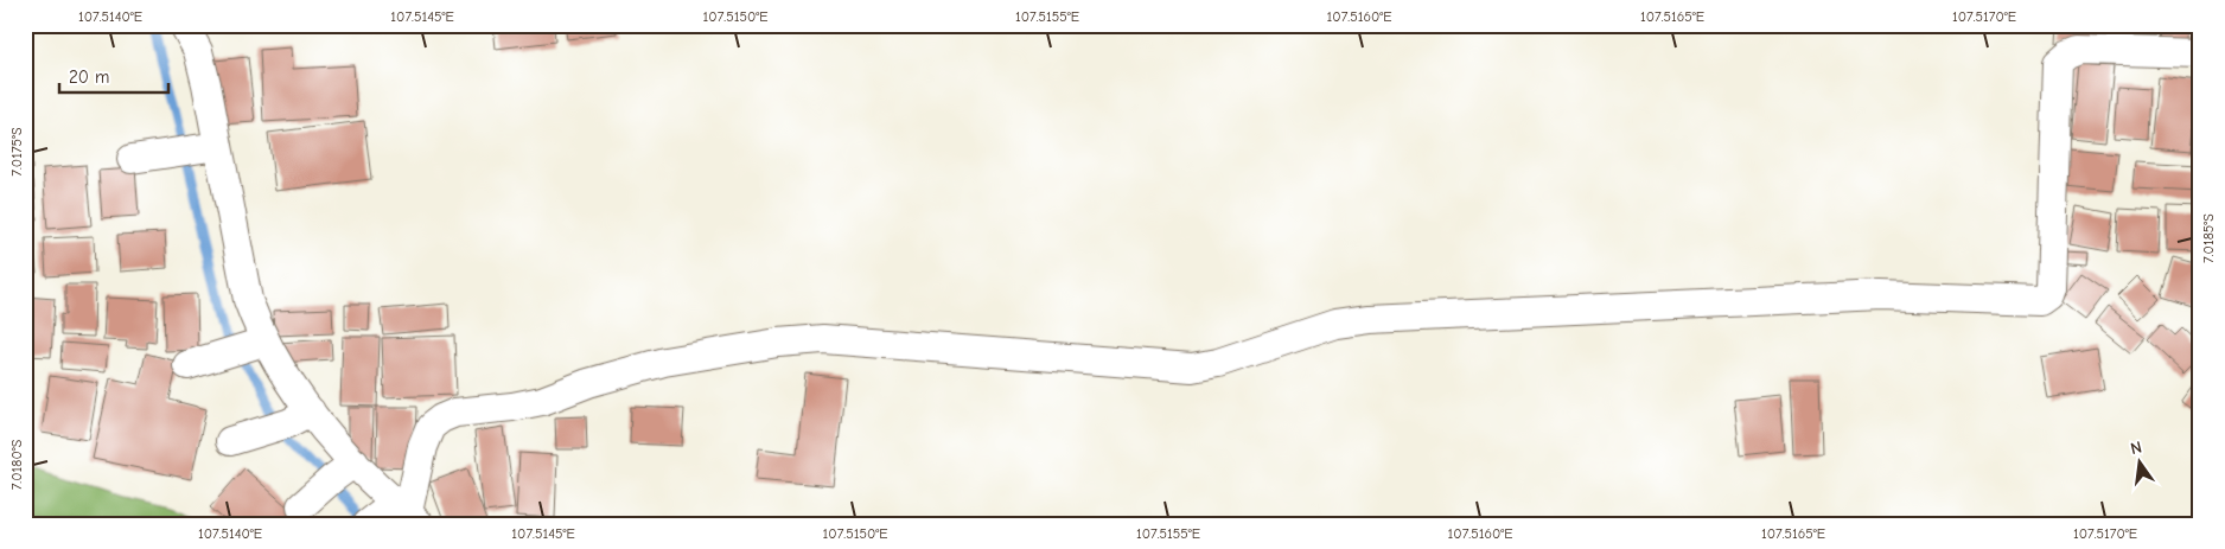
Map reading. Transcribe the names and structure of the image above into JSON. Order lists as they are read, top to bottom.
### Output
{
  "scale_bar": "20 m",
  "north": "top",
  "coordinates": [
    "107.5140°E",
    "107.5145°E",
    "107.5150°E",
    "107.5155°E",
    "107.5160°E",
    "107.5165°E",
    "107.5170°E",
    "7.0175°S",
    "7.0185°S",
    "7.0180°S"
  ]
}
